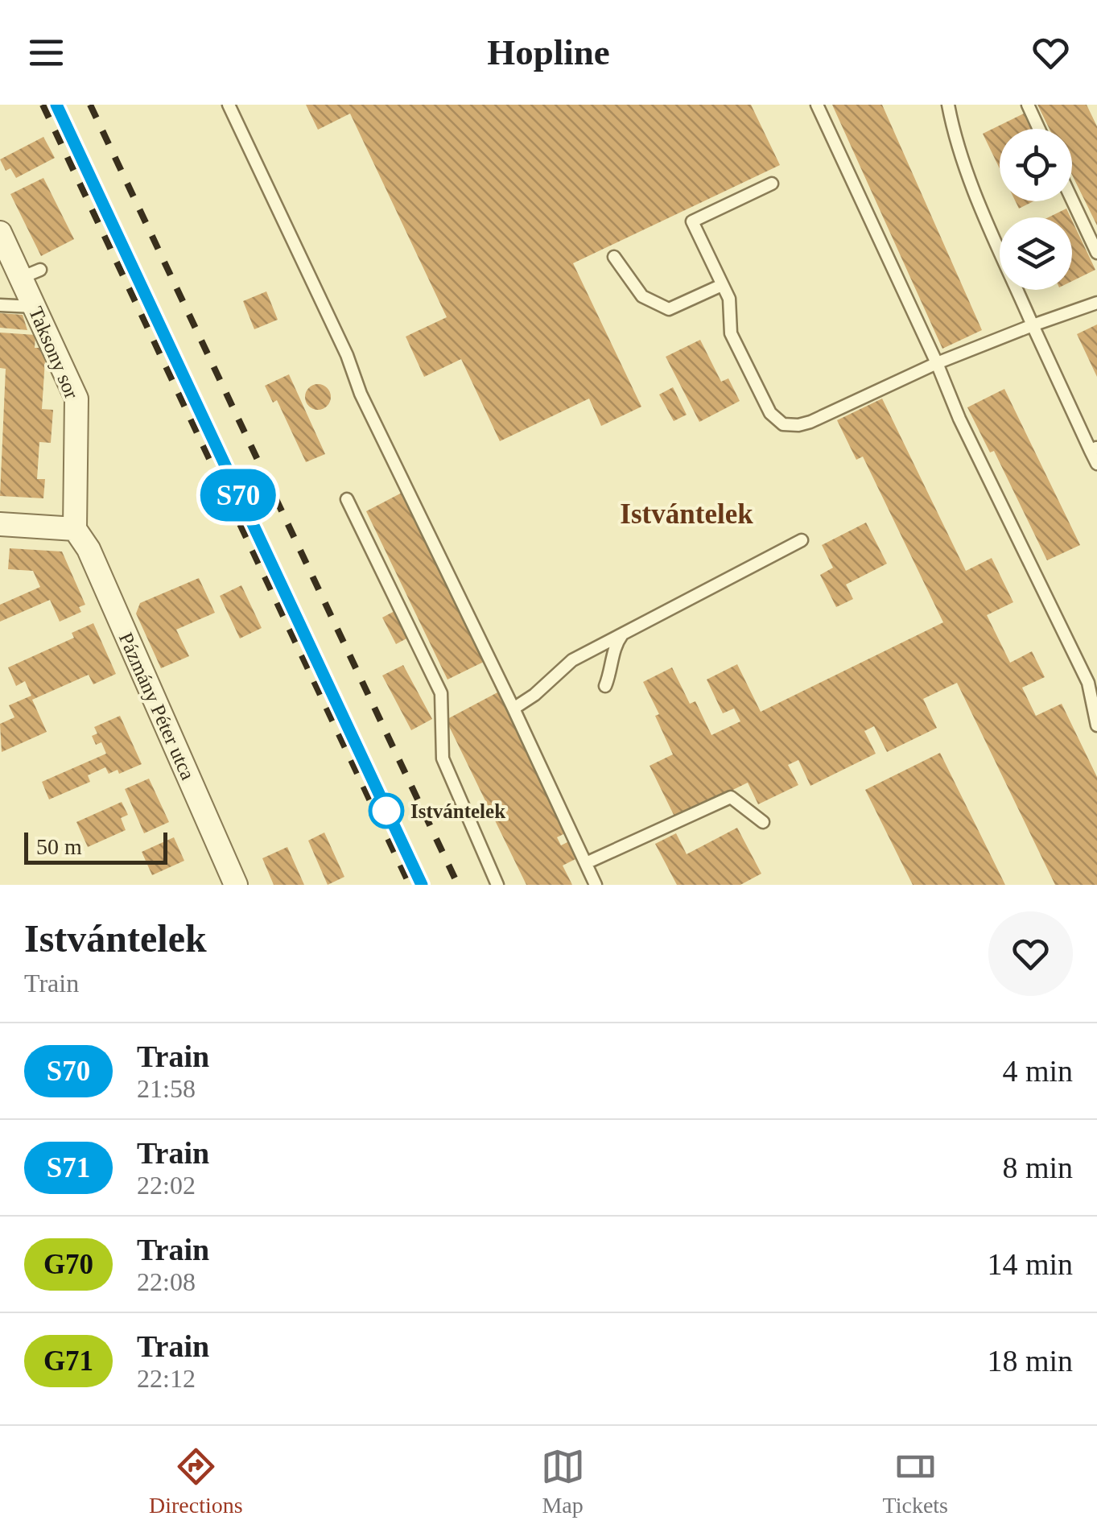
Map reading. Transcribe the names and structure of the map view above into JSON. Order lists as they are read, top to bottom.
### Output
{
  "streets": {
    "street": ["Taksony sor", "Pázmány Péter utca"]
  },
  "crossings": [
    ["Taksony sor", "Pázmány Péter utca"]
  ],
  "districts": ["Istvántelek"],
  "places": ["Istvántelek"],
  "scale_bar": "50 m",
  "page": {
    "header": "Hopline",
    "on_map": "S70",
    "scale": "50 m",
    "heading": ["Istvántelek", "Train"],
    "list": [
      {
        "mark": "S70",
        "name": "Train",
        "note": "21:58",
        "value": "4 min"
      },
      {
        "mark": "S71",
        "name": "Train",
        "note": "22:02",
        "value": "8 min"
      },
      {
        "mark": "G70",
        "name": "Train",
        "note": "22:08",
        "value": "14 min"
      },
      {
        "mark": "G71",
        "name": "Train",
        "note": "22:12",
        "value": "18 min"
      }
    ],
    "tabs": ["Directions", "Map", "Tickets"]
  }
}
